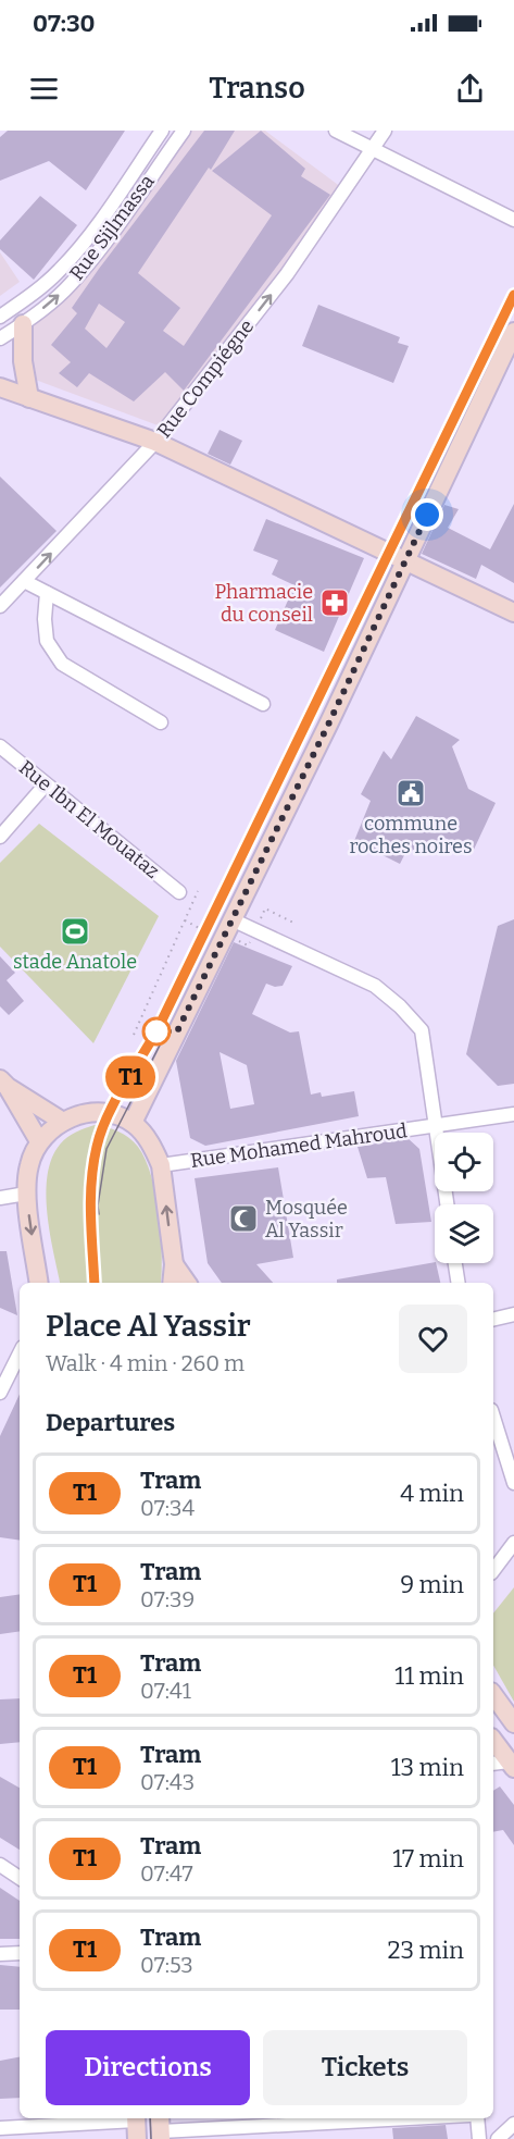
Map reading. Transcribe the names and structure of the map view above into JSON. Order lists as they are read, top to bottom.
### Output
{
  "streets": {
    "street": [
      "Rue Sijlmassa",
      "Rue Compiégne",
      "Rue Ibn El Mouataz",
      "Rue Mohamed Mahroud"
    ]
  },
  "one_way": ["Rue Compiégne"],
  "places": {
    "pharmacy": ["Pharmacie du conseil"],
    "public building": ["commune roches noires"],
    "sports": ["stade Anatole"],
    "mosque": ["Mosquée Al Yassir"]
  },
  "lines": ["tram line T1"],
  "page": {
    "status": "07:30",
    "header": "Transo",
    "on_map": "T1",
    "heading": [
      ["Place Al Yassir", "Walk · 4 min · 260 m"],
      "Departures"
    ],
    "list": [
      {
        "mark": "T1",
        "name": "Tram",
        "note": "07:34",
        "value": "4 min"
      },
      {
        "mark": "T1",
        "name": "Tram",
        "note": "07:39",
        "value": "9 min"
      },
      {
        "mark": "T1",
        "name": "Tram",
        "note": "07:41",
        "value": "11 min"
      },
      {
        "mark": "T1",
        "name": "Tram",
        "note": "07:43",
        "value": "13 min"
      },
      {
        "mark": "T1",
        "name": "Tram",
        "note": "07:47",
        "value": "17 min"
      },
      {
        "mark": "T1",
        "name": "Tram",
        "note": "07:53",
        "value": "23 min"
      }
    ],
    "buttons": ["Directions", "Tickets"]
  }
}
